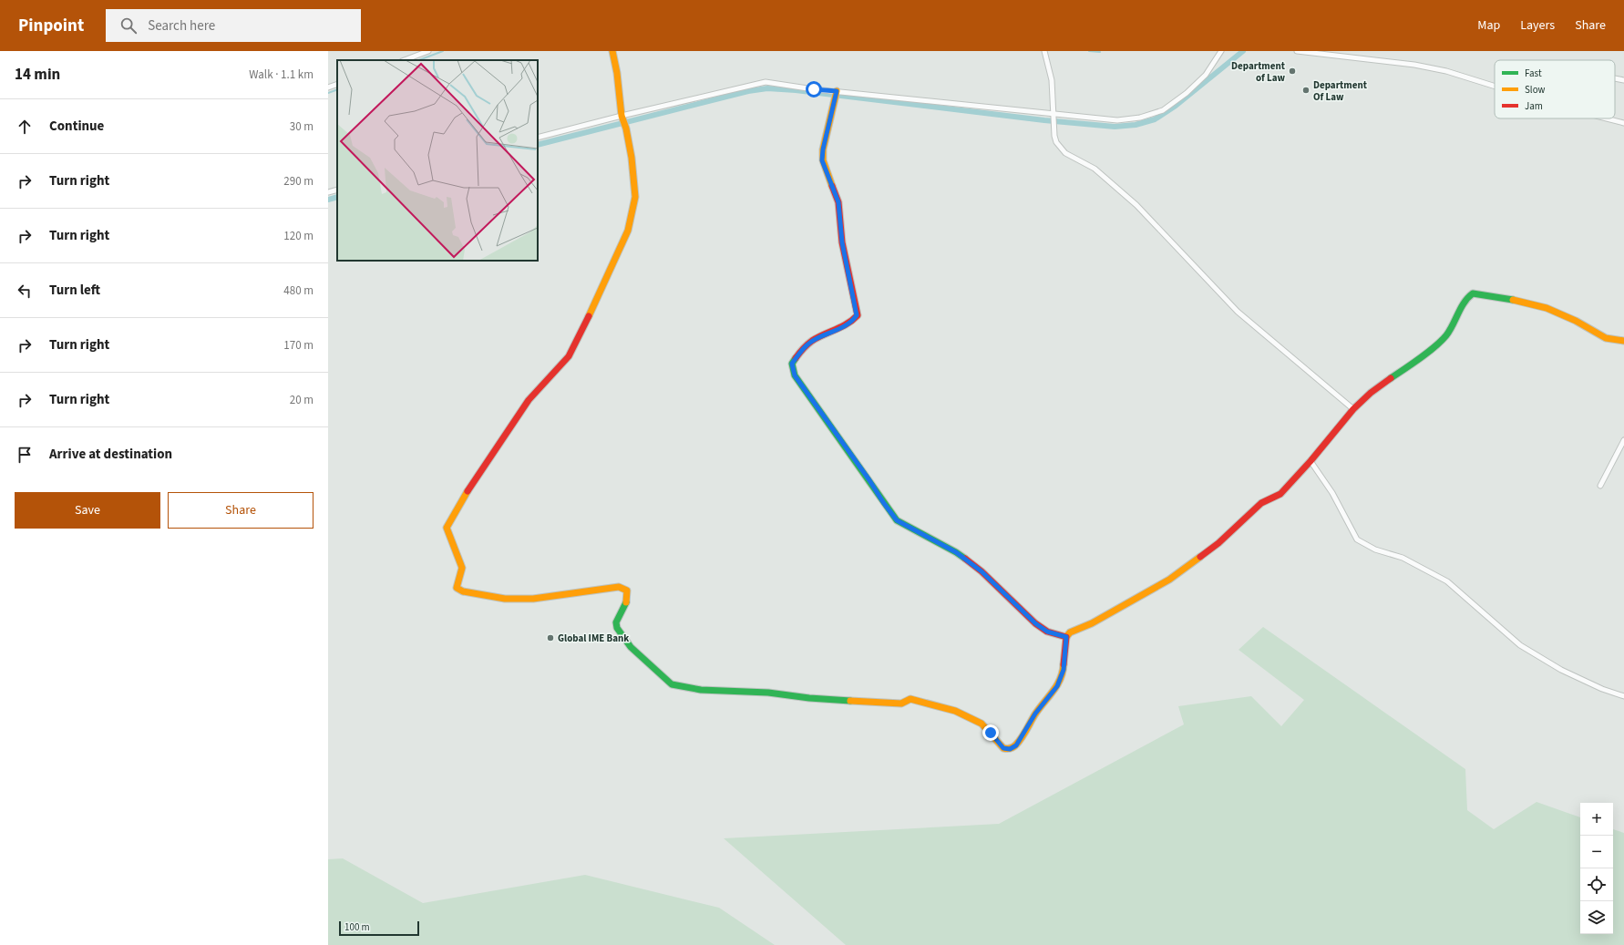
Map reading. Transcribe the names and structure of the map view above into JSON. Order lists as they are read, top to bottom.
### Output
{
  "places": ["Department of Law", "Department Of Law", "Global IME Bank"],
  "legend": ["Fast", "Slow", "Jam"],
  "scale_bar": "100 m",
  "page": {
    "header": "Pinpoint",
    "search": "Search here",
    "nav": ["Map", "Layers", "Share"],
    "heading": ["14 min", "Walk · 1.1 km"],
    "list": [
      ["Continue", "30 m"],
      ["Turn right", "290 m"],
      ["Turn right", "120 m"],
      ["Turn left", "480 m"],
      ["Turn right", "170 m"],
      ["Turn right", "20 m"],
      "Arrive at destination"
    ],
    "buttons": ["Save", "Share"],
    "map_buttons": ["+", "−"],
    "scale": "100 m"
  }
}
